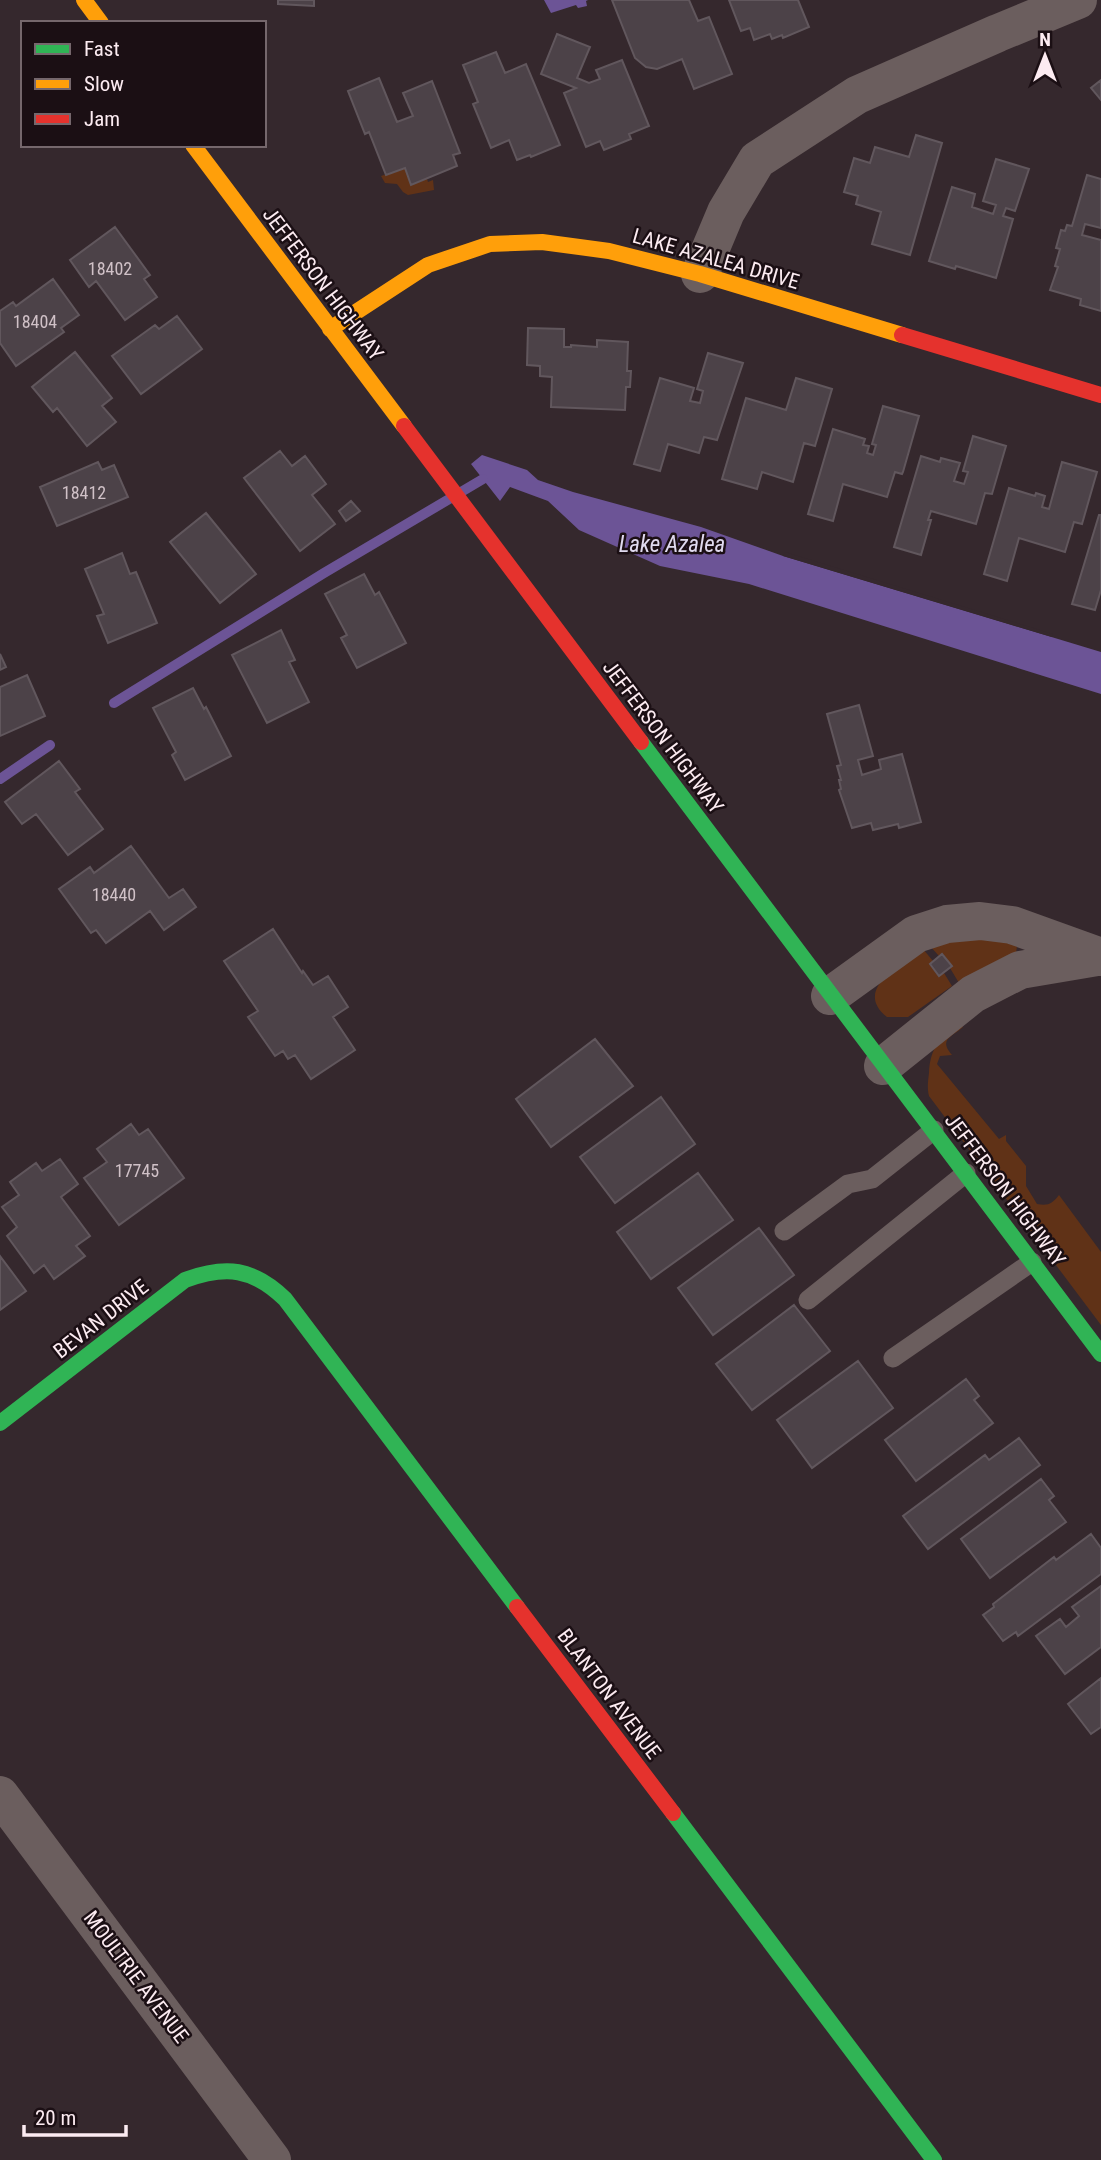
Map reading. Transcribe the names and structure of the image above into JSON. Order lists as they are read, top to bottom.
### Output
{
  "streets": {
    "street": [
      "LAKE AZALEA DRIVE",
      "JEFFERSON HIGHWAY",
      "BEVAN DRIVE",
      "BLANTON AVENUE",
      "MOULTRIE AVENUE"
    ]
  },
  "crossings": [
    ["LAKE AZALEA DRIVE", "JEFFERSON HIGHWAY"],
    ["BEVAN DRIVE", "BLANTON AVENUE"]
  ],
  "water": ["Lake Azalea"],
  "house_numbers": [
    "18402",
    "18404",
    "18412",
    "18440",
    "17745"
  ],
  "legend": ["Fast", "Slow", "Jam"],
  "scale_bar": "20 m",
  "north": "top"
}
